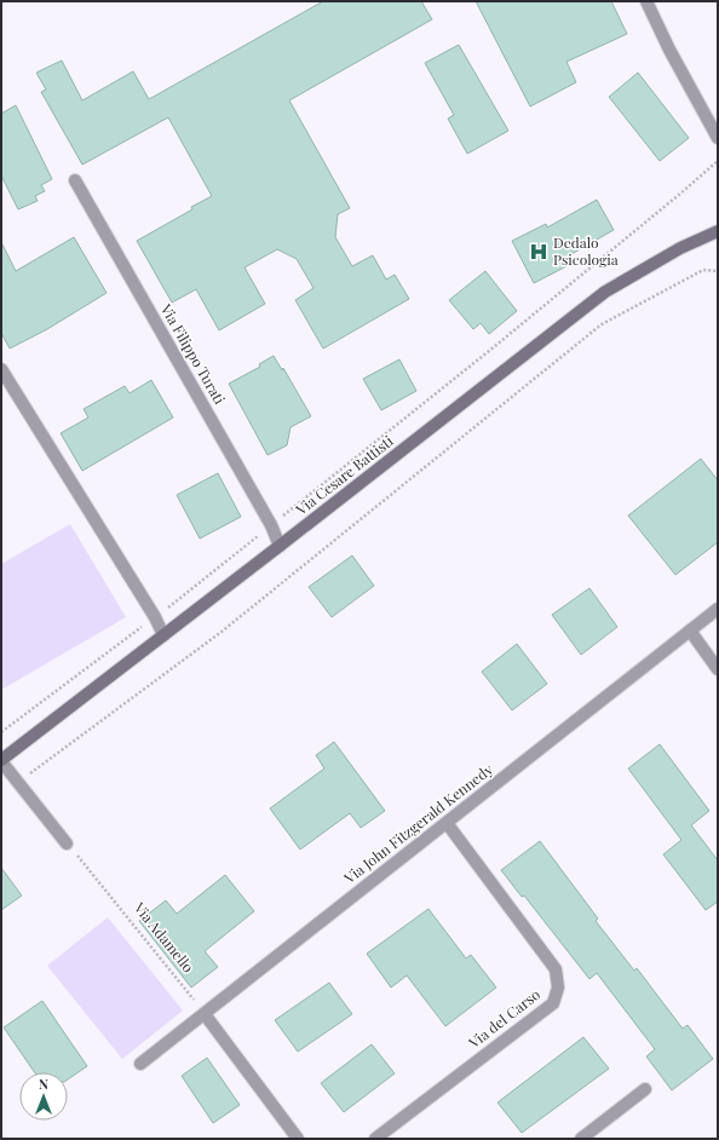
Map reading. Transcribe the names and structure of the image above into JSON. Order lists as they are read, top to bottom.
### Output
{
  "streets": {
    "street": [
      "Via Filippo Turati",
      "Via Cesare Battisti",
      "Via John Fitzgerald Kennedy",
      "Via del Carso"
    ],
    "path": ["Via Adamello"]
  },
  "crossings": [
    ["Via Filippo Turati", "Via Cesare Battisti"],
    ["Via John Fitzgerald Kennedy", "Via Adamello"],
    ["Via John Fitzgerald Kennedy", "Via del Carso"]
  ],
  "places": {
    "hospital": ["Dedalo Psicologia"]
  },
  "north": "top"
}
